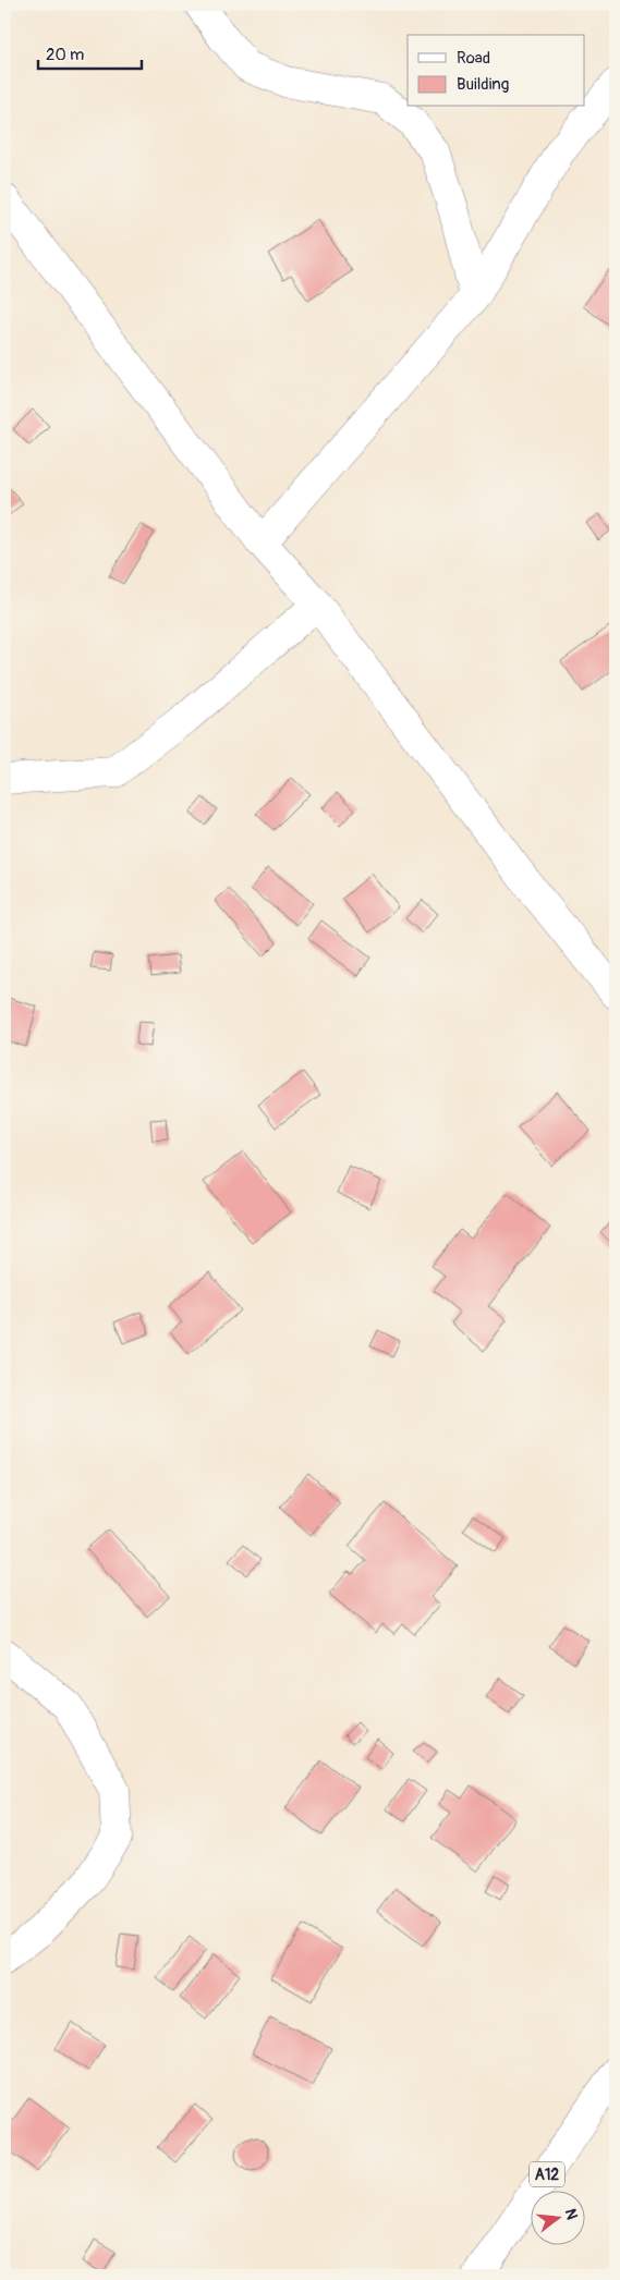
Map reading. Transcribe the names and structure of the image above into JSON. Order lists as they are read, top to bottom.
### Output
{
  "streets": {
    "street": ["A12"]
  },
  "legend": ["Road", "Building"],
  "scale_bar": "20 m",
  "north": "right"
}
